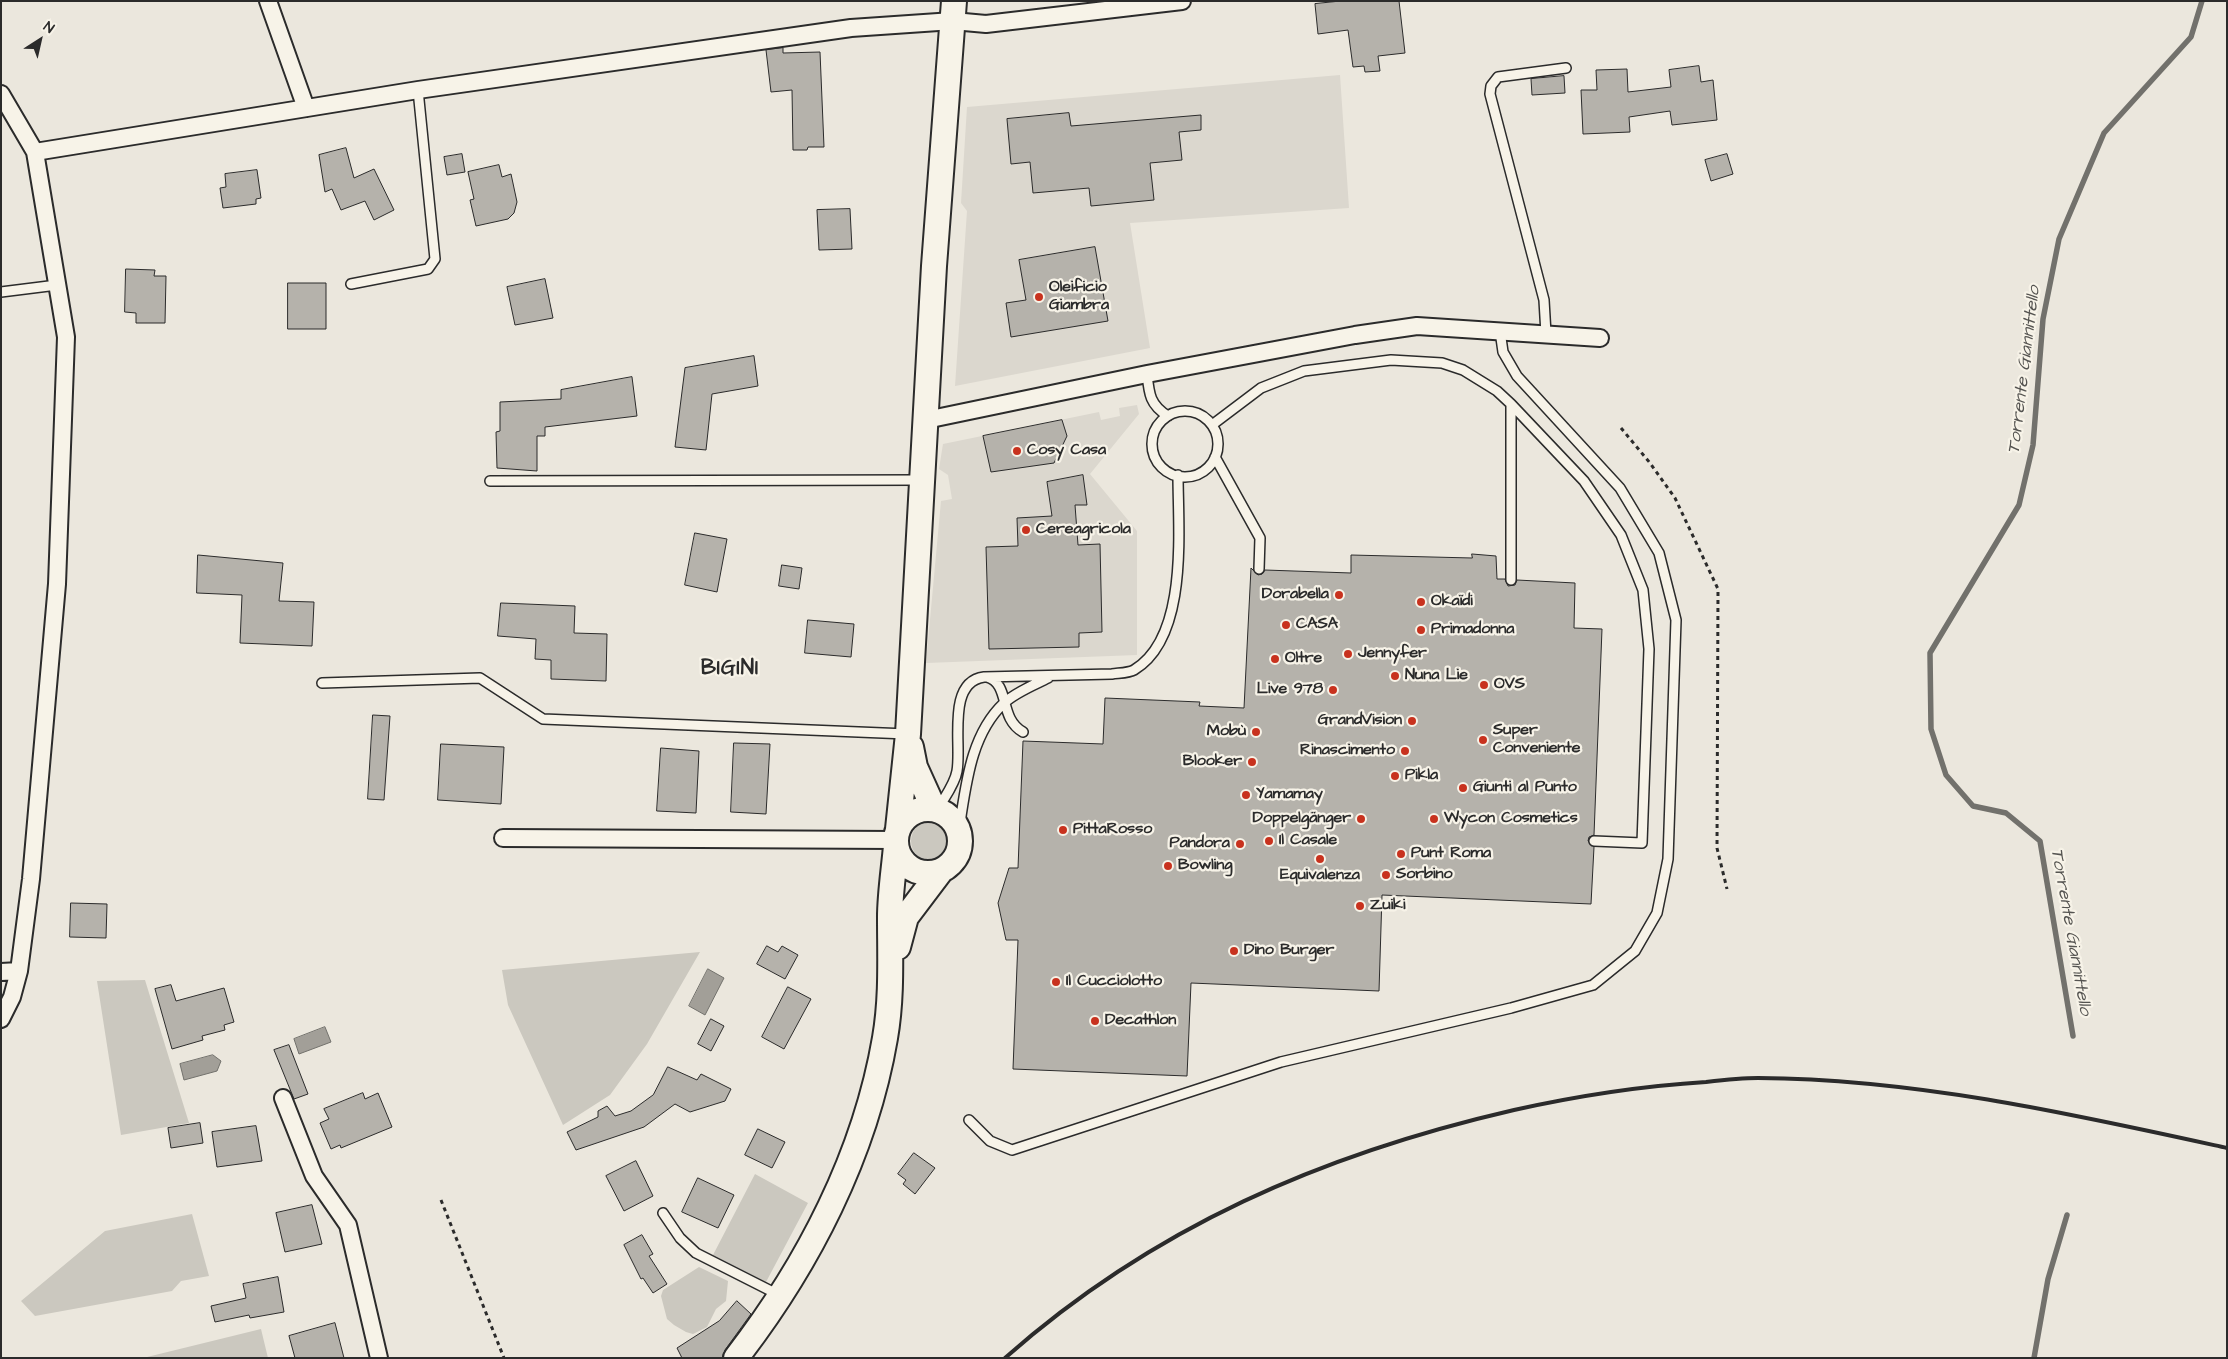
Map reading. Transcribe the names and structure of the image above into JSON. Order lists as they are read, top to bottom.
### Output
{
  "districts": ["BIGINI"],
  "water": ["Torrente Giannittello"],
  "places": [
    "Oleificio Giambra",
    "Cosy Casa",
    "Cereagricola",
    "Dorabella",
    "Okaïdi",
    "CASA",
    "Primadonna",
    "Jennyfer",
    "Oltre",
    "Nuna Lie",
    "OVS",
    "Live 978",
    "GrandVision",
    "Mobù",
    "Super Conveniente",
    "Rinascimento",
    "Blooker",
    "Pikla",
    "Giunti al Punto",
    "Yamamay",
    "Doppelgänger",
    "Wycon Cosmetics",
    "PittaRosso",
    "Il Casale",
    "Pandora",
    "Punt Roma",
    "Equivalenza",
    "Bowling",
    "Sorbino",
    "Zuiki",
    "Dino Burger",
    "Il Cucciolotto",
    "Decathlon"
  ],
  "north": "top right"
}
